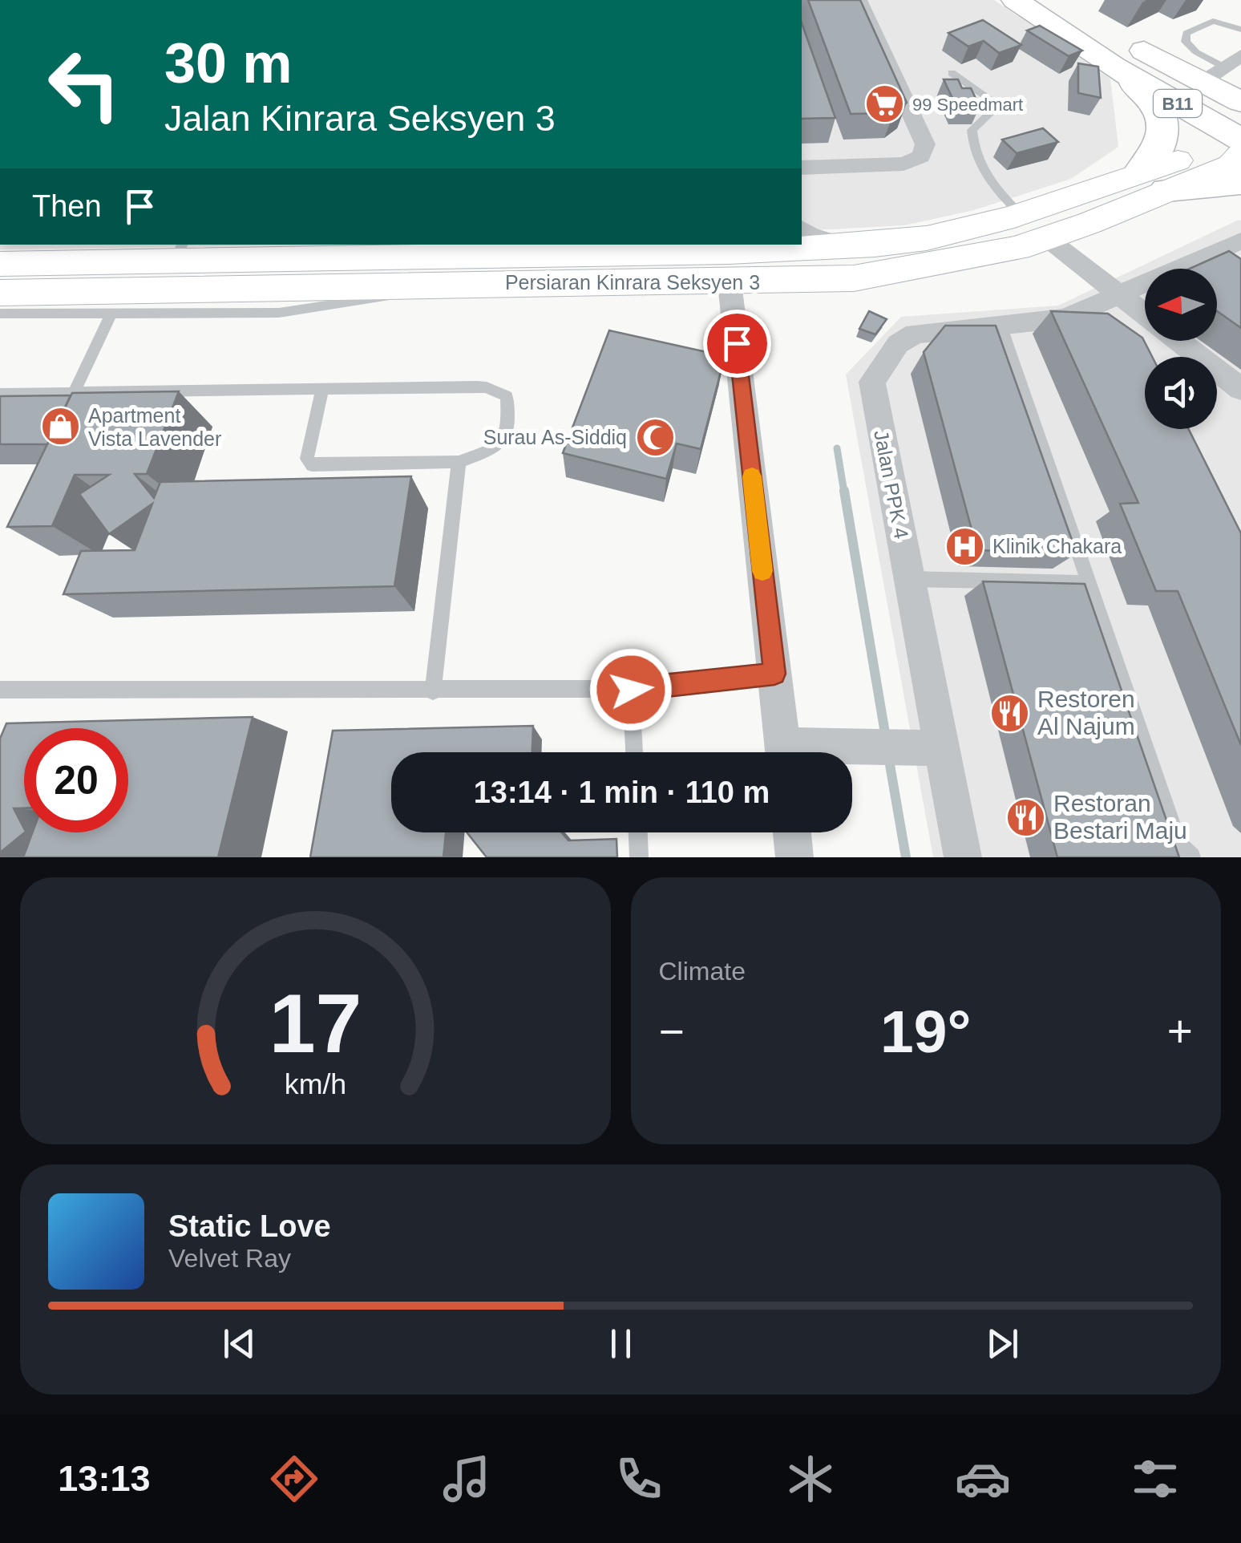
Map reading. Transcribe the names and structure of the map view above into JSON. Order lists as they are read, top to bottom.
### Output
{
  "streets": {
    "main road": ["B11", "Persiaran Kinrara Seksyen 3"],
    "street": ["Jalan PPK 4"]
  },
  "crossings": [
    ["B11", "Persiaran Kinrara Seksyen 3"]
  ],
  "places": {
    "supermarket": ["99 Speedmart"],
    "shop": ["Apartment Vista Lavender"],
    "mosque": ["Surau As-Siddiq"],
    "hospital": ["Klinik Chakara"],
    "restaurant": ["Restoren Al Najum", "Restoran Bestari Maju"]
  },
  "north": "left",
  "page": {
    "turn": ["30 m", "Jalan Kinrara Seksyen 3"],
    "then": "Then",
    "limit": "20",
    "trip": "13:14 · 1 min · 110 m",
    "tile": "Climate",
    "heat": ["−", "19°", "+"],
    "song": ["Static Love", "Velvet Ray"],
    "tabs": "13:13",
    "gauge": ["17", "km/h"]
  }
}
